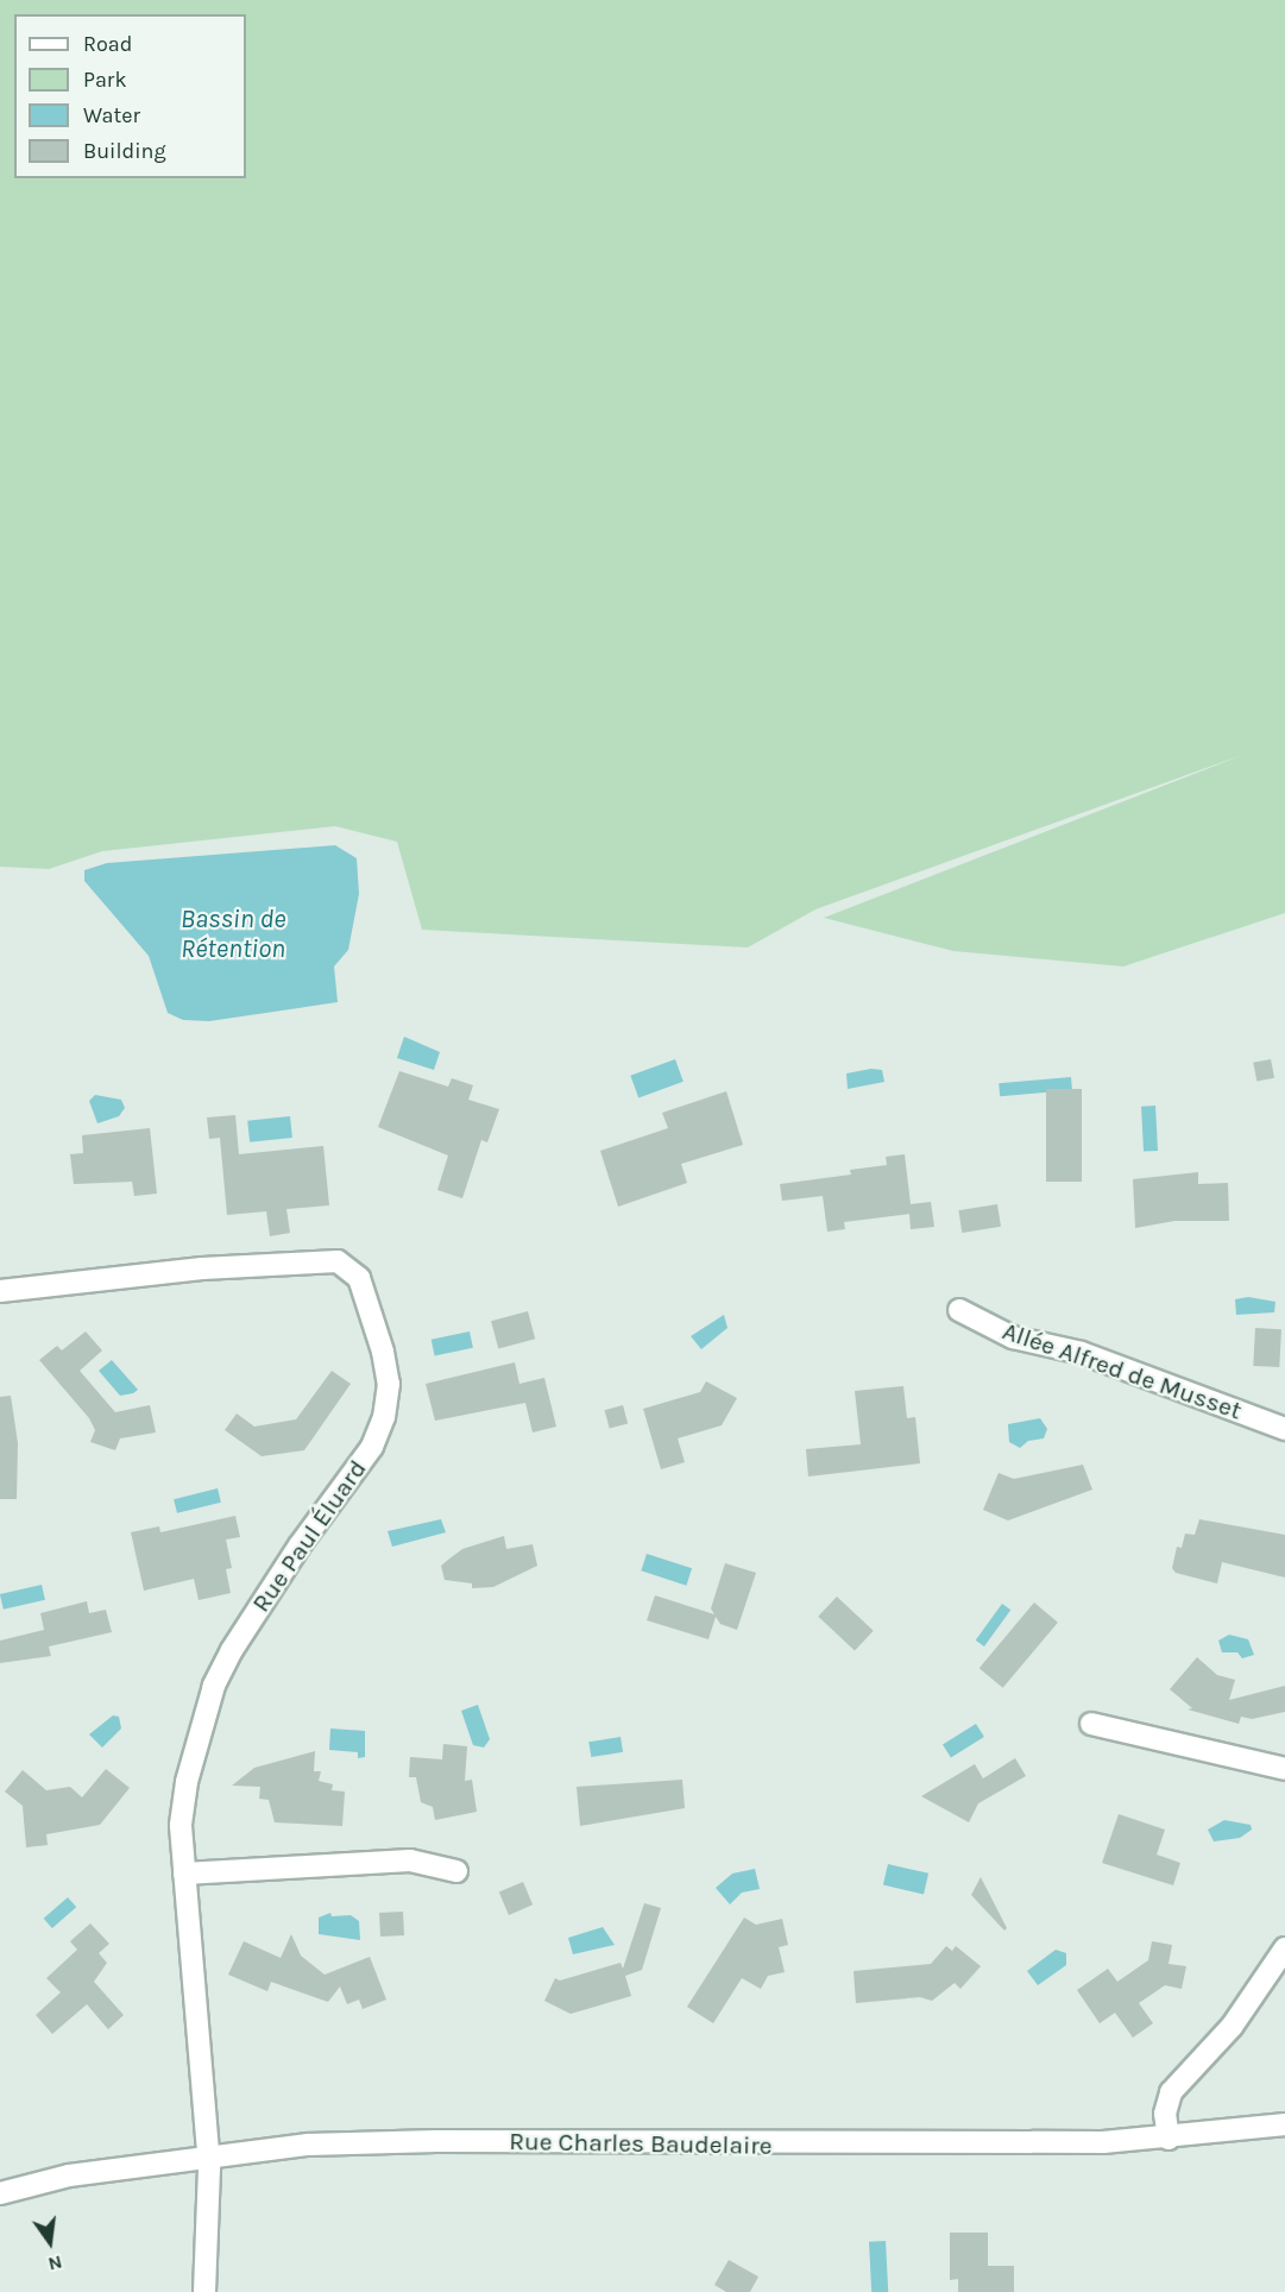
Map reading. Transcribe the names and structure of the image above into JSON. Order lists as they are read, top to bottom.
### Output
{
  "streets": {
    "street": ["Allée Alfred de Musset", "Rue Paul Éluard", "Rue Charles Baudelaire"]
  },
  "crossings": [
    ["Rue Paul Éluard", "Rue Charles Baudelaire"]
  ],
  "water": ["Bassin de Rétention"],
  "legend": [
    "Road",
    "Park",
    "Water",
    "Building"
  ],
  "north": "bottom"
}
